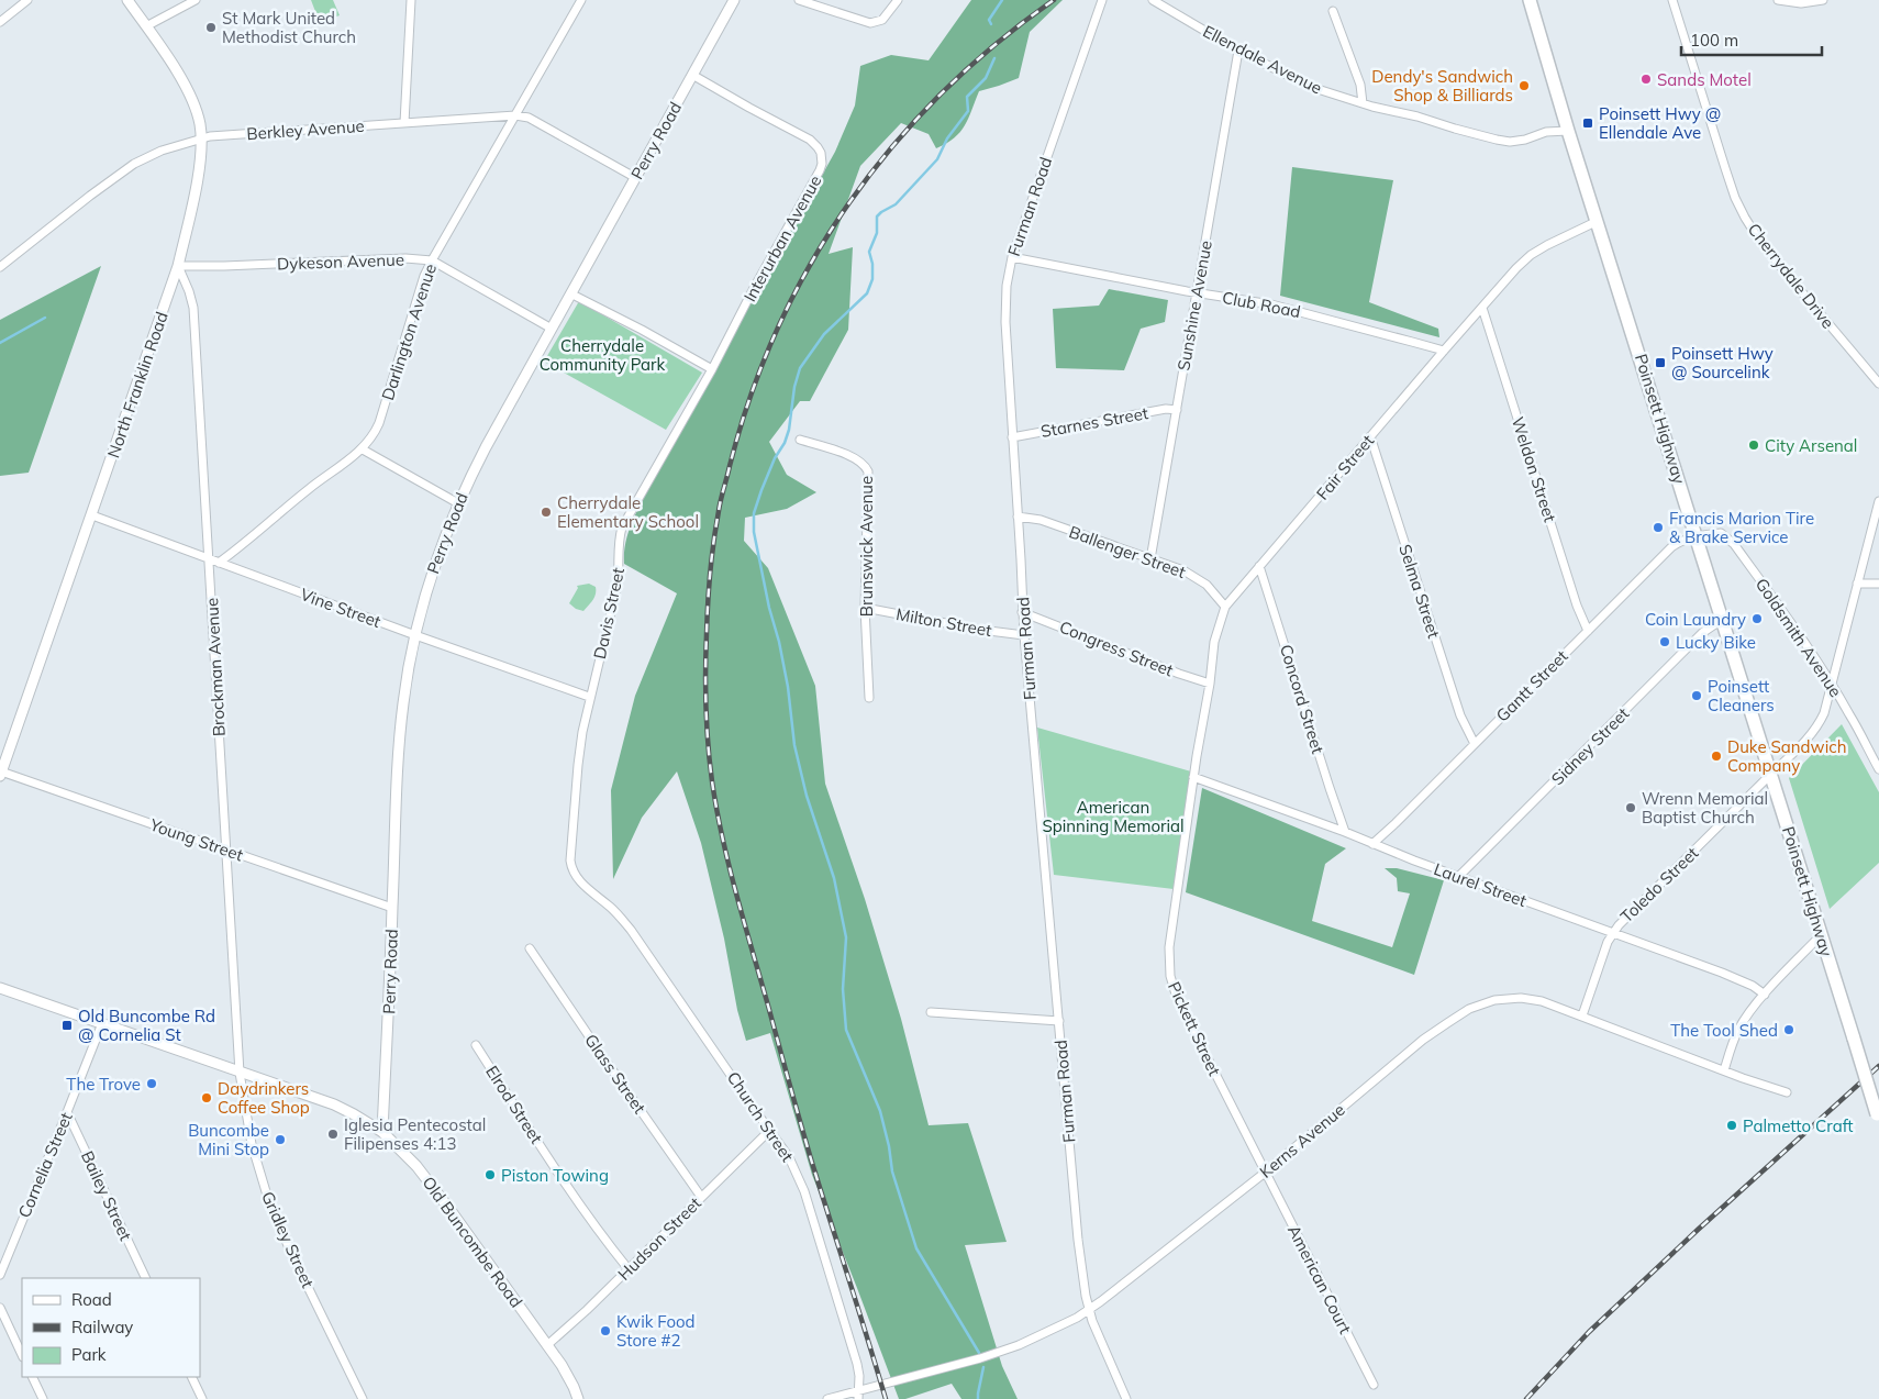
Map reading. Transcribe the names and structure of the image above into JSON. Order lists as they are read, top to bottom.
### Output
{
  "streets": {
    "highway": ["Poinsett Highway"],
    "street": [
      "Ellendale Avenue",
      "Berkley Avenue",
      "Perry Road",
      "Furman Road",
      "Interurban Avenue",
      "Dykeson Avenue",
      "Cherrydale Drive",
      "Club Road",
      "Sunshine Avenue",
      "Darlington Avenue",
      "North Franklin Road",
      "Starnes Street",
      "Fair Street",
      "Weldon Street",
      "Brunswick Avenue",
      "Ballenger Street",
      "Selma Street",
      "Vine Street",
      "Davis Street",
      "Milton Street",
      "Goldsmith Avenue",
      "Congress Street",
      "Brockman Avenue",
      "Gantt Street",
      "Concord Street",
      "Sidney Street",
      "Young Street",
      "Laurel Street",
      "Toledo Street",
      "Pickett Street",
      "Glass Street",
      "Elrod Street",
      "Church Street",
      "Kerns Avenue",
      "Cornelia Street",
      "Bailey Street",
      "Hudson Street",
      "Gridley Street",
      "Old Buncombe Road",
      "American Court"
    ]
  },
  "crossings": [
    ["Ellendale Avenue", "Sunshine Avenue"],
    ["Ellendale Avenue", "Poinsett Highway"],
    ["Berkley Avenue", "Perry Road"],
    ["Berkley Avenue", "Darlington Avenue"],
    ["Berkley Avenue", "North Franklin Road"],
    ["Perry Road", "Interurban Avenue"],
    ["Perry Road", "Dykeson Avenue"],
    ["Perry Road", "Vine Street"],
    ["Perry Road", "Young Street"],
    ["Perry Road", "Old Buncombe Road"],
    ["Furman Road", "Club Road"],
    ["Furman Road", "Starnes Street"],
    ["Furman Road", "Ballenger Street"],
    ["Furman Road", "Milton Street"],
    ["Furman Road", "Congress Street"],
    ["Furman Road", "Kerns Avenue"],
    ["Interurban Avenue", "Davis Street"],
    ["Dykeson Avenue", "Darlington Avenue"],
    ["Dykeson Avenue", "North Franklin Road"],
    ["Dykeson Avenue", "Brockman Avenue"],
    ["Club Road", "Sunshine Avenue"],
    ["Club Road", "Fair Street"],
    ["Sunshine Avenue", "Starnes Street"],
    ["Sunshine Avenue", "Ballenger Street"],
    ["Darlington Avenue", "Vine Street"],
    ["North Franklin Road", "Vine Street"],
    ["North Franklin Road", "Brockman Avenue"],
    ["North Franklin Road", "Young Street"],
    ["Poinsett Highway", "Fair Street"],
    ["Poinsett Highway", "Goldsmith Avenue"],
    ["Poinsett Highway", "Gantt Street"],
    ["Poinsett Highway", "Sidney Street"],
    ["Poinsett Highway", "Toledo Street"],
    ["Fair Street", "Weldon Street"],
    ["Fair Street", "Ballenger Street"],
    ["Fair Street", "Selma Street"],
    ["Fair Street", "Congress Street"],
    ["Fair Street", "Concord Street"],
    ["Fair Street", "Laurel Street"],
    ["Fair Street", "Pickett Street"],
    ["Weldon Street", "Gantt Street"],
    ["Brunswick Avenue", "Milton Street"],
    ["Selma Street", "Gantt Street"],
    ["Vine Street", "Davis Street"],
    ["Vine Street", "Brockman Avenue"],
    ["Davis Street", "Church Street"],
    ["Goldsmith Avenue", "Gantt Street"],
    ["Goldsmith Avenue", "Toledo Street"],
    ["Brockman Avenue", "Young Street"],
    ["Brockman Avenue", "Gridley Street"],
    ["Brockman Avenue", "Old Buncombe Road"],
    ["Gantt Street", "Laurel Street"],
    ["Concord Street", "Laurel Street"],
    ["Sidney Street", "Laurel Street"],
    ["Laurel Street", "Toledo Street"],
    ["Laurel Street", "Pickett Street"],
    ["Toledo Street", "Kerns Avenue"],
    ["Pickett Street", "Kerns Avenue"],
    ["Pickett Street", "American Court"],
    ["Glass Street", "Hudson Street"],
    ["Elrod Street", "Hudson Street"],
    ["Church Street", "Kerns Avenue"],
    ["Church Street", "Hudson Street"],
    ["Kerns Avenue", "American Court"],
    ["Cornelia Street", "Bailey Street"],
    ["Cornelia Street", "Old Buncombe Road"],
    ["Hudson Street", "Old Buncombe Road"],
    ["Gridley Street", "Old Buncombe Road"]
  ],
  "parks": ["Cherrydale Community Park", "American Spinning Memorial"],
  "places": {
    "other": [
      "St Mark United Methodist Church",
      "Sands Motel",
      "Dendy's Sandwich Shop & Billiards",
      "City Arsenal",
      "Cherrydale Elementary School",
      "Francis Marion Tire & Brake Service",
      "Coin Laundry",
      "Lucky Bike",
      "Poinsett Cleaners",
      "Duke Sandwich Company",
      "Wrenn Memorial Baptist Church",
      "The Tool Shed",
      "The Trove",
      "Daydrinkers Coffee Shop",
      "Palmetto Craft",
      "Iglesia Pentecostal Filipenses 4:13",
      "Buncombe Mini Stop",
      "Piston Towing",
      "Kwik Food Store #2"
    ],
    "transit": ["Poinsett Hwy @ Ellendale Ave", "Poinsett Hwy @ Sourcelink", "Old Buncombe Rd @ Cornelia St"]
  },
  "legend": ["Road", "Railway", "Park"],
  "scale_bar": "100 m"
}
